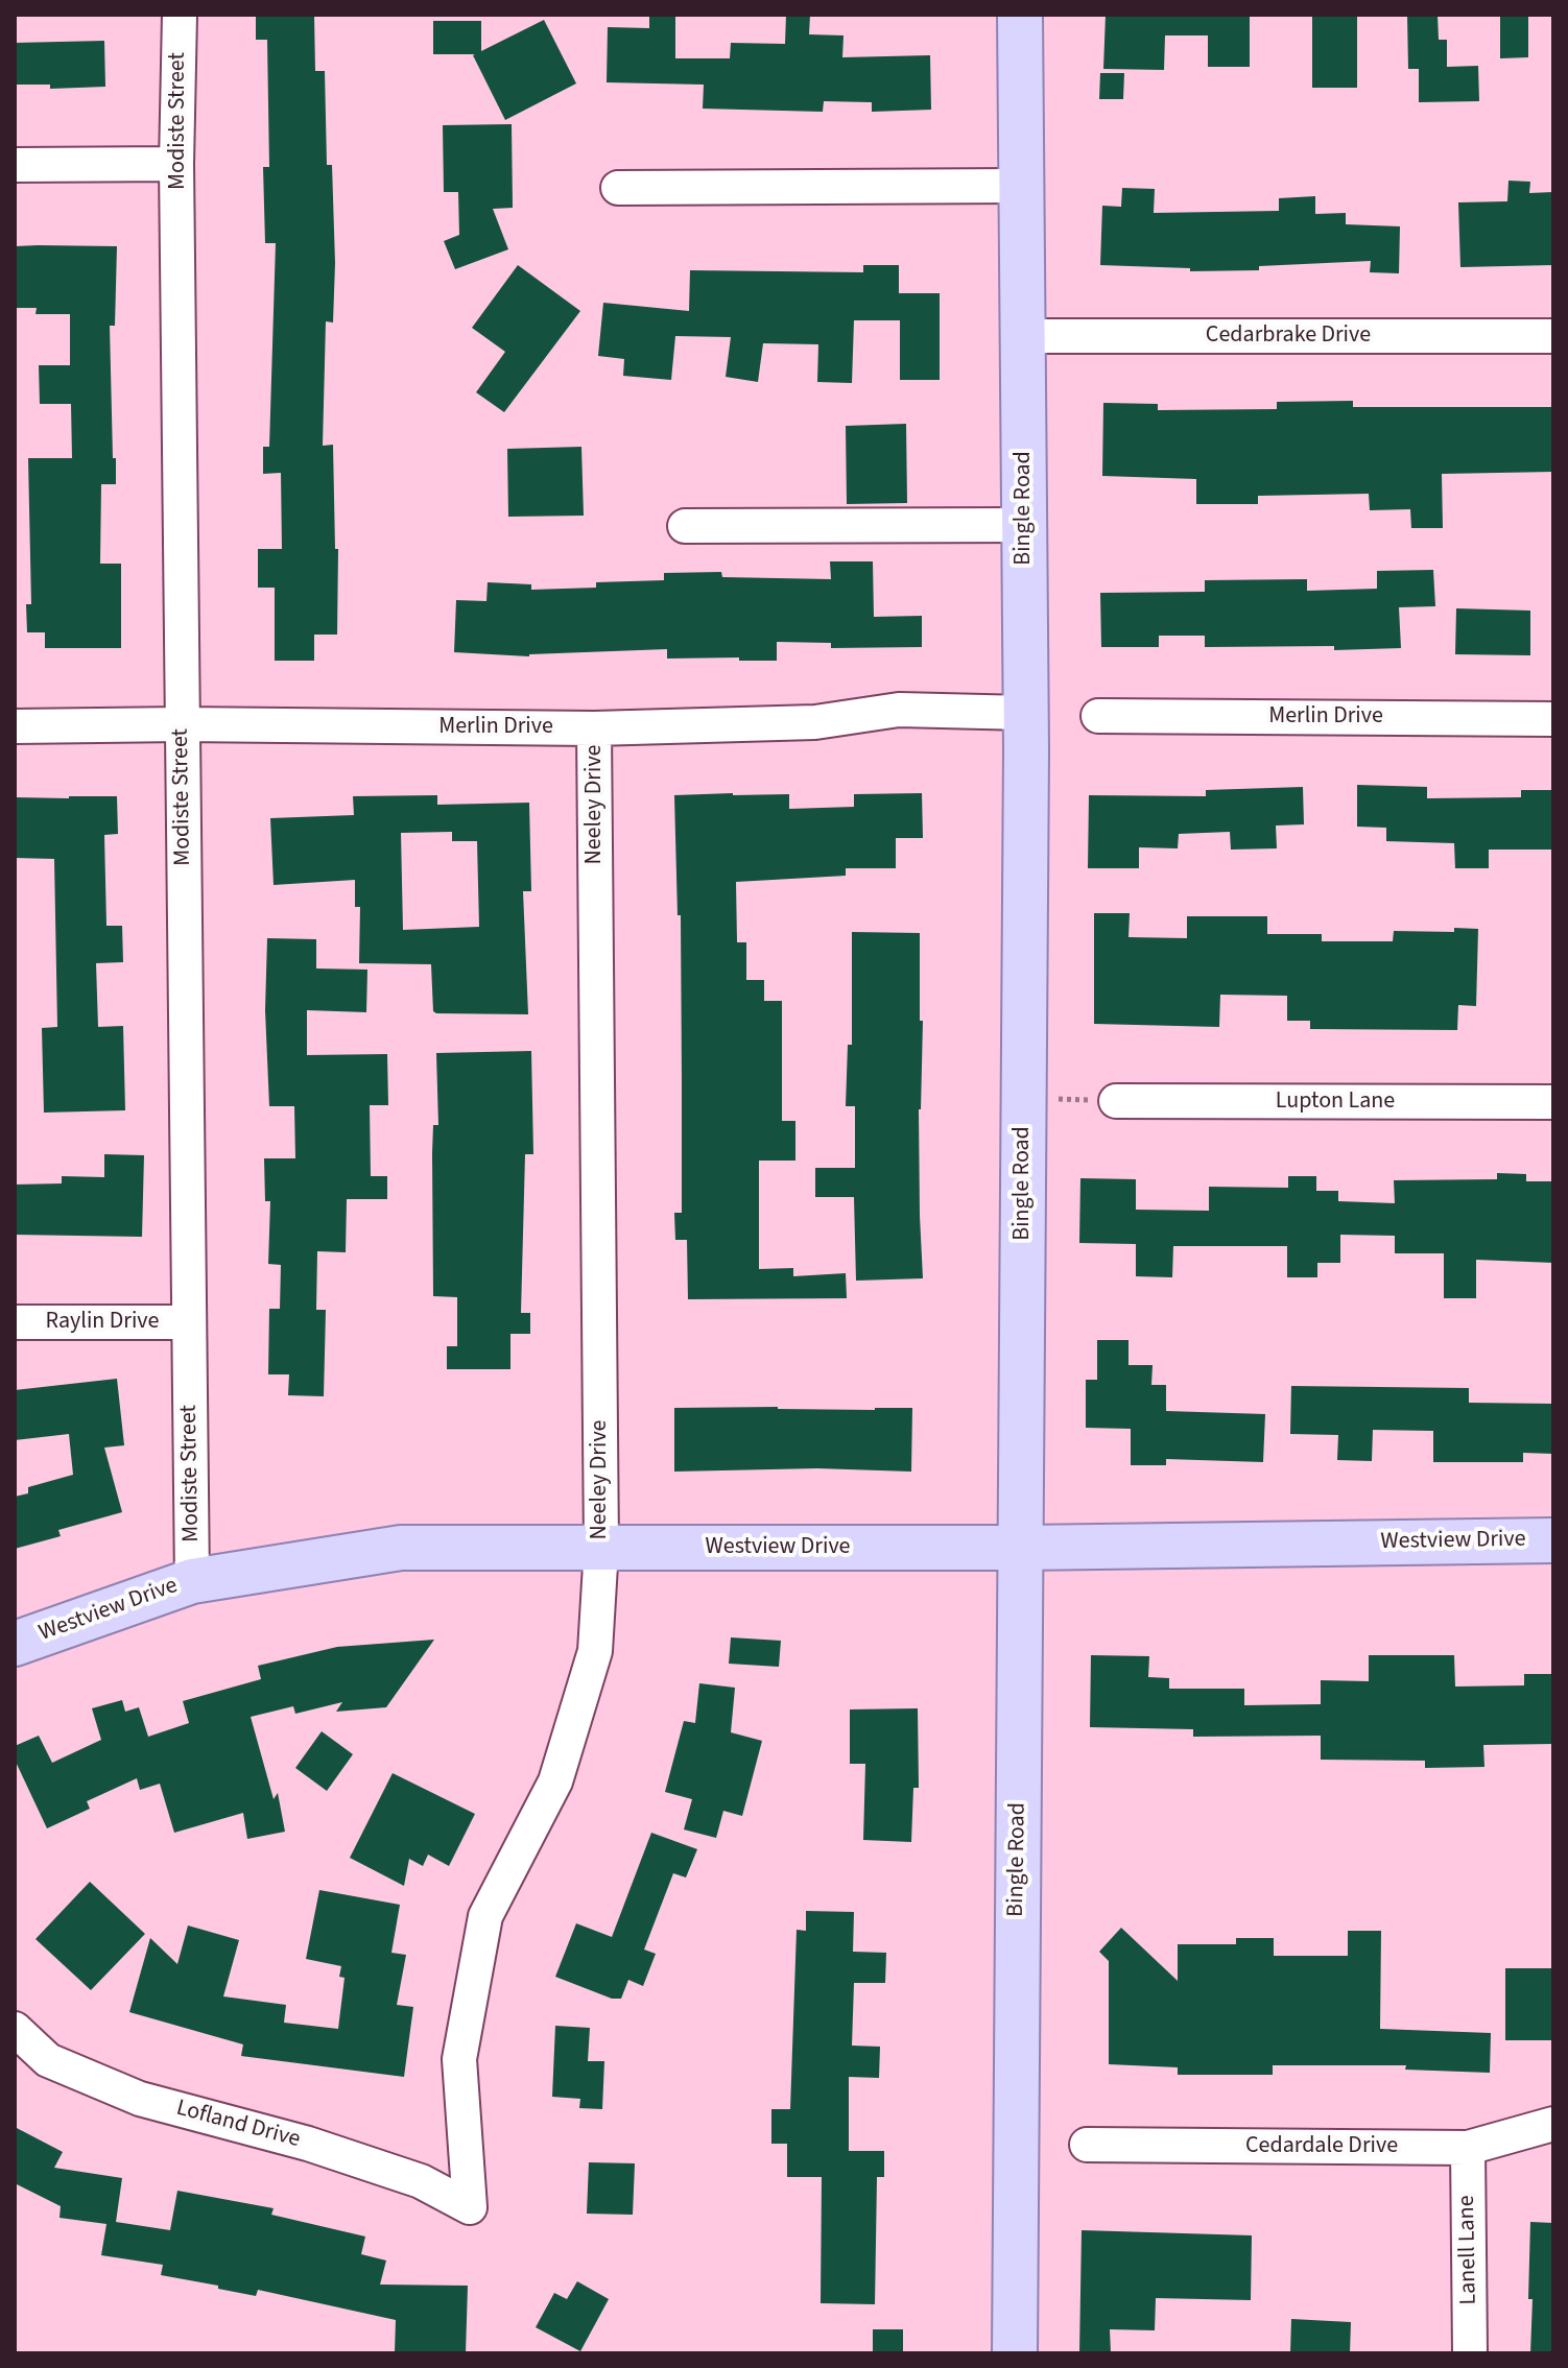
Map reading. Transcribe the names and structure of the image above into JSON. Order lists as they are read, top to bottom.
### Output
{
  "streets": {
    "main road": ["Bingle Road", "Westview Drive"],
    "street": [
      "Modiste Street",
      "Cedarbrake Drive",
      "Merlin Drive",
      "Neeley Drive",
      "Lupton Lane",
      "Raylin Drive",
      "Lofland Drive",
      "Cedardale Drive",
      "Lanell Lane"
    ]
  },
  "crossings": [
    ["Modiste Street", "Merlin Drive"],
    ["Modiste Street", "Raylin Drive"],
    ["Modiste Street", "Westview Drive"],
    ["Cedarbrake Drive", "Bingle Road"],
    ["Bingle Road", "Merlin Drive"],
    ["Bingle Road", "Westview Drive"],
    ["Merlin Drive", "Neeley Drive"],
    ["Neeley Drive", "Westview Drive"],
    ["Neeley Drive", "Lofland Drive"],
    ["Cedardale Drive", "Lanell Lane"]
  ]
}
